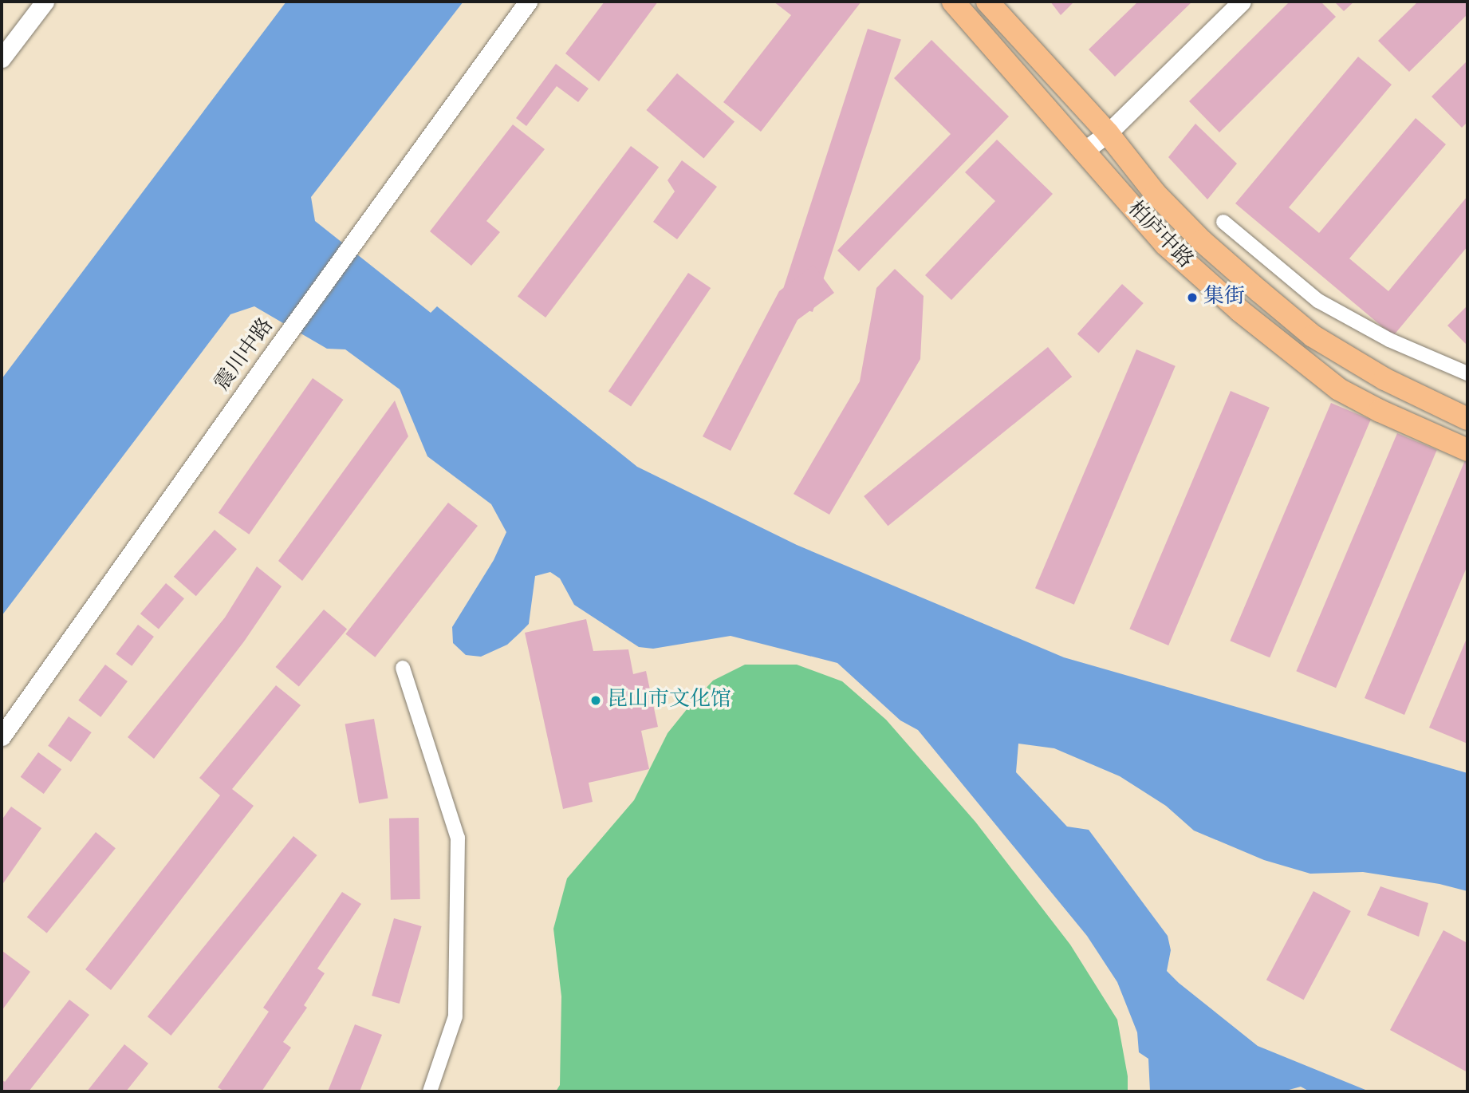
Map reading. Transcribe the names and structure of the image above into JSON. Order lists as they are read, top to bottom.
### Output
{
  "streets": {
    "main road": ["柏庐中路"],
    "street": ["震川中路"]
  },
  "places": ["集街", "昆山市文化馆"]
}
